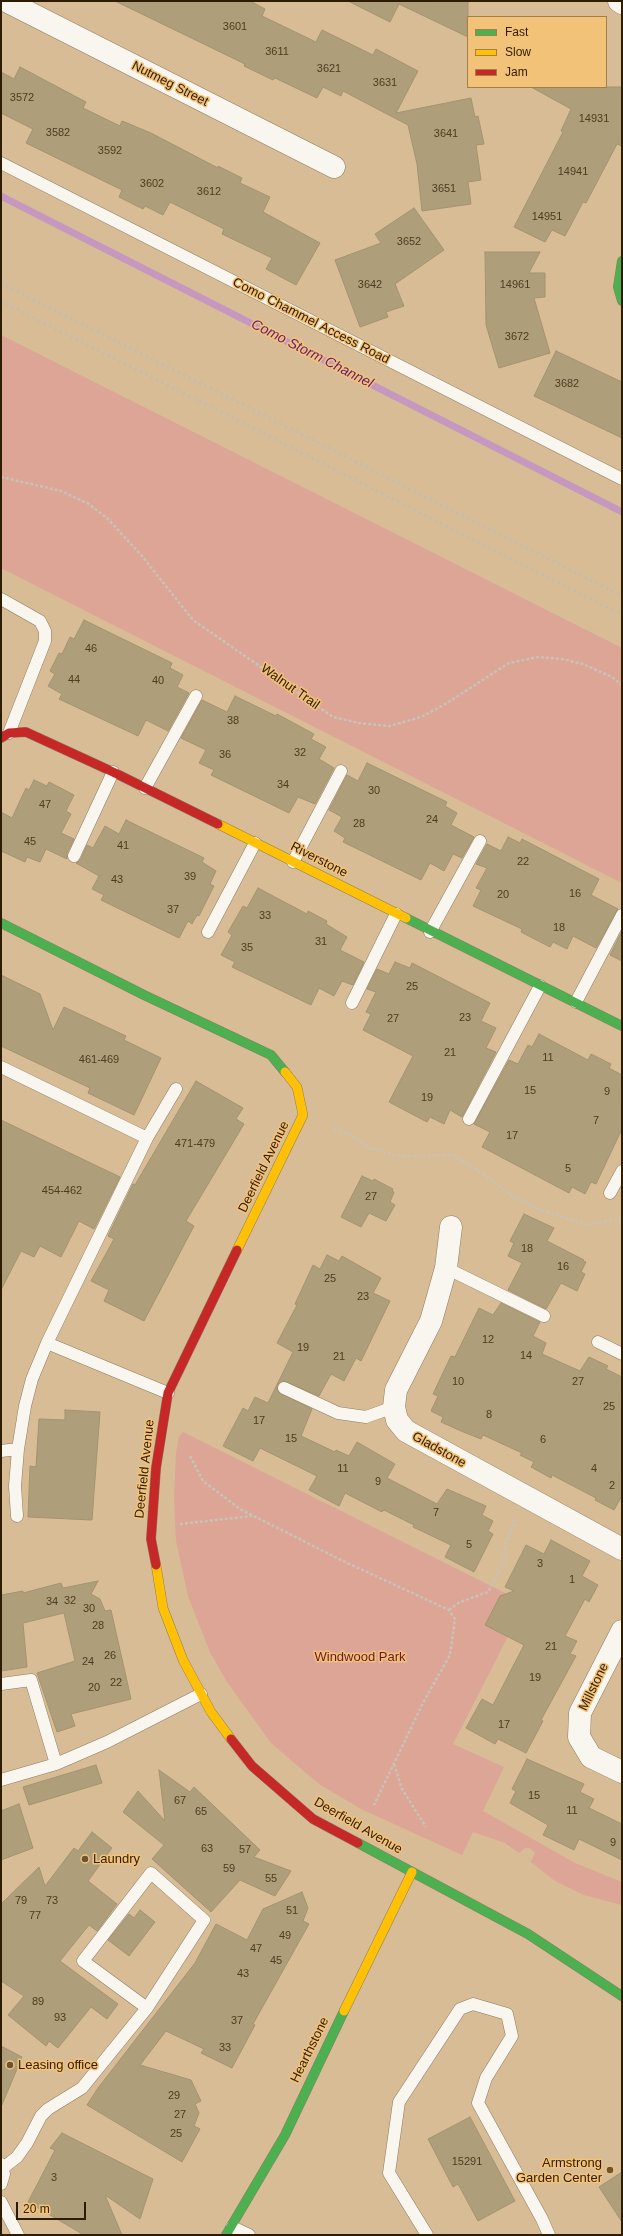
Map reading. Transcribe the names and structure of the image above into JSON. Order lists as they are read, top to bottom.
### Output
{
  "streets": {
    "street": [
      "Nutmeg Street",
      "Riverstone",
      "Deerfield Avenue",
      "Gladstone",
      "Millstone",
      "Hearthstone"
    ],
    "lane": ["Como Chammel Access Road"],
    "path": ["Walnut Trail"]
  },
  "crossings": [
    ["Deerfield Avenue", "Hearthstone"]
  ],
  "water": ["Como Storm Channel"],
  "parks": ["Windwood Park"],
  "places": ["Laundry", "Leasing office", "Armstrong Garden Center"],
  "house_numbers": [
    "3601",
    "3611",
    "3621",
    "3631",
    "3572",
    "14931",
    "3582",
    "3641",
    "3592",
    "14941",
    "3602",
    "3651",
    "3612",
    "14951",
    "3652",
    "3642",
    "14961",
    "3672",
    "3682",
    "46",
    "44",
    "40",
    "38",
    "32",
    "36",
    "34",
    "30",
    "47",
    "24",
    "28",
    "45",
    "41",
    "22",
    "39",
    "43",
    "16",
    "20",
    "37",
    "33",
    "18",
    "31",
    "35",
    "25",
    "23",
    "27",
    "21",
    "11",
    "461-469",
    "15",
    "9",
    "19",
    "7",
    "17",
    "471-479",
    "5",
    "454-462",
    "27",
    "18",
    "16",
    "25",
    "23",
    "12",
    "19",
    "14",
    "21",
    "10",
    "27",
    "25",
    "8",
    "17",
    "15",
    "6",
    "11",
    "4",
    "9",
    "2",
    "7",
    "5",
    "3",
    "1",
    "32",
    "34",
    "30",
    "28",
    "21",
    "26",
    "24",
    "19",
    "22",
    "20",
    "17",
    "15",
    "67",
    "11",
    "65",
    "9",
    "63",
    "57",
    "59",
    "55",
    "79",
    "73",
    "51",
    "77",
    "49",
    "47",
    "45",
    "43",
    "89",
    "93",
    "37",
    "33",
    "29",
    "27",
    "25",
    "15291",
    "3"
  ],
  "legend": ["Fast", "Slow", "Jam"],
  "scale_bar": "20 m"
}
